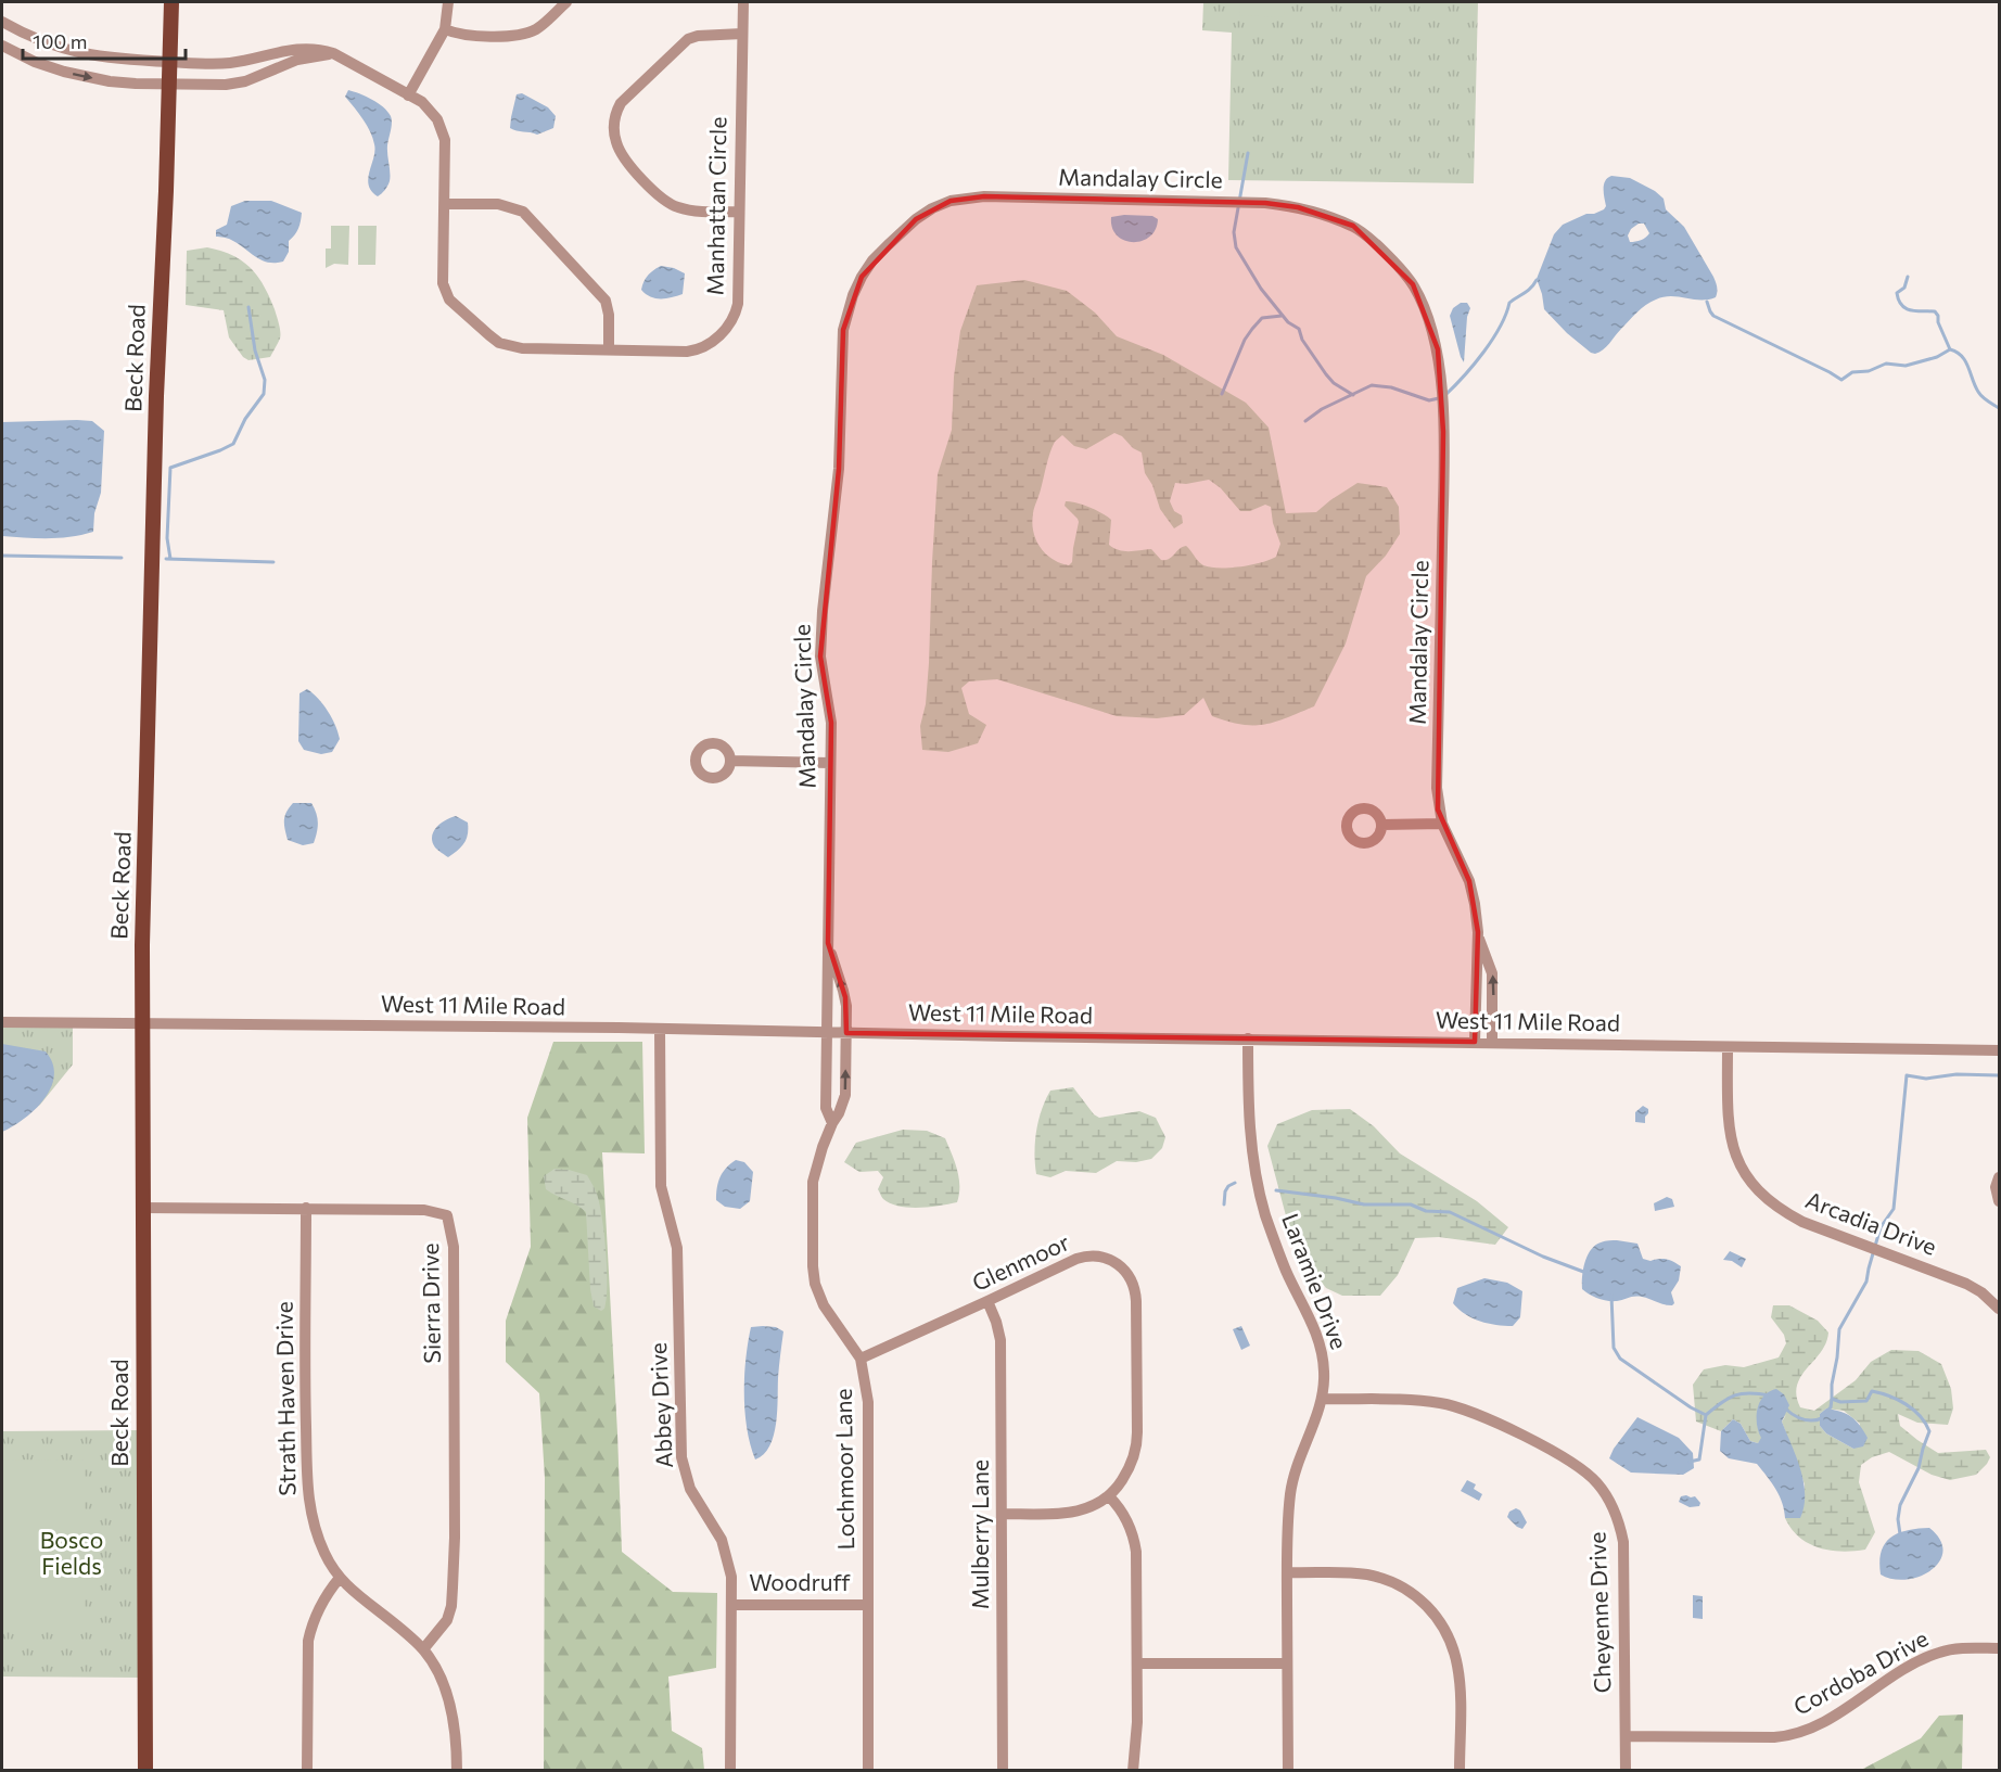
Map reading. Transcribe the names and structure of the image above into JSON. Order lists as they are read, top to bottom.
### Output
{
  "streets": {
    "main road": ["Beck Road"],
    "street": [
      "Mandalay Circle",
      "Manhattan Circle",
      "West 11 Mile Road",
      "Arcadia Drive",
      "Glenmoor",
      "Laramie Drive",
      "Sierra Drive",
      "Strath Haven Drive",
      "Abbey Drive",
      "Lochmoor Lane",
      "Mulberry Lane",
      "Woodruff",
      "Cheyenne Drive",
      "Cordoba Drive"
    ]
  },
  "crossings": [
    ["Mandalay Circle", "West 11 Mile Road"],
    ["Mandalay Circle", "Lochmoor Lane"],
    ["Beck Road", "West 11 Mile Road"],
    ["Beck Road", "Sierra Drive"],
    ["West 11 Mile Road", "Arcadia Drive"],
    ["West 11 Mile Road", "Laramie Drive"],
    ["West 11 Mile Road", "Abbey Drive"],
    ["West 11 Mile Road", "Lochmoor Lane"],
    ["Glenmoor", "Lochmoor Lane"],
    ["Glenmoor", "Mulberry Lane"],
    ["Laramie Drive", "Cheyenne Drive"],
    ["Sierra Drive", "Strath Haven Drive"],
    ["Abbey Drive", "Woodruff"],
    ["Lochmoor Lane", "Woodruff"],
    ["Cheyenne Drive", "Cordoba Drive"]
  ],
  "parks": ["Bosco Fields"],
  "scale_bar": "100 m"
}
